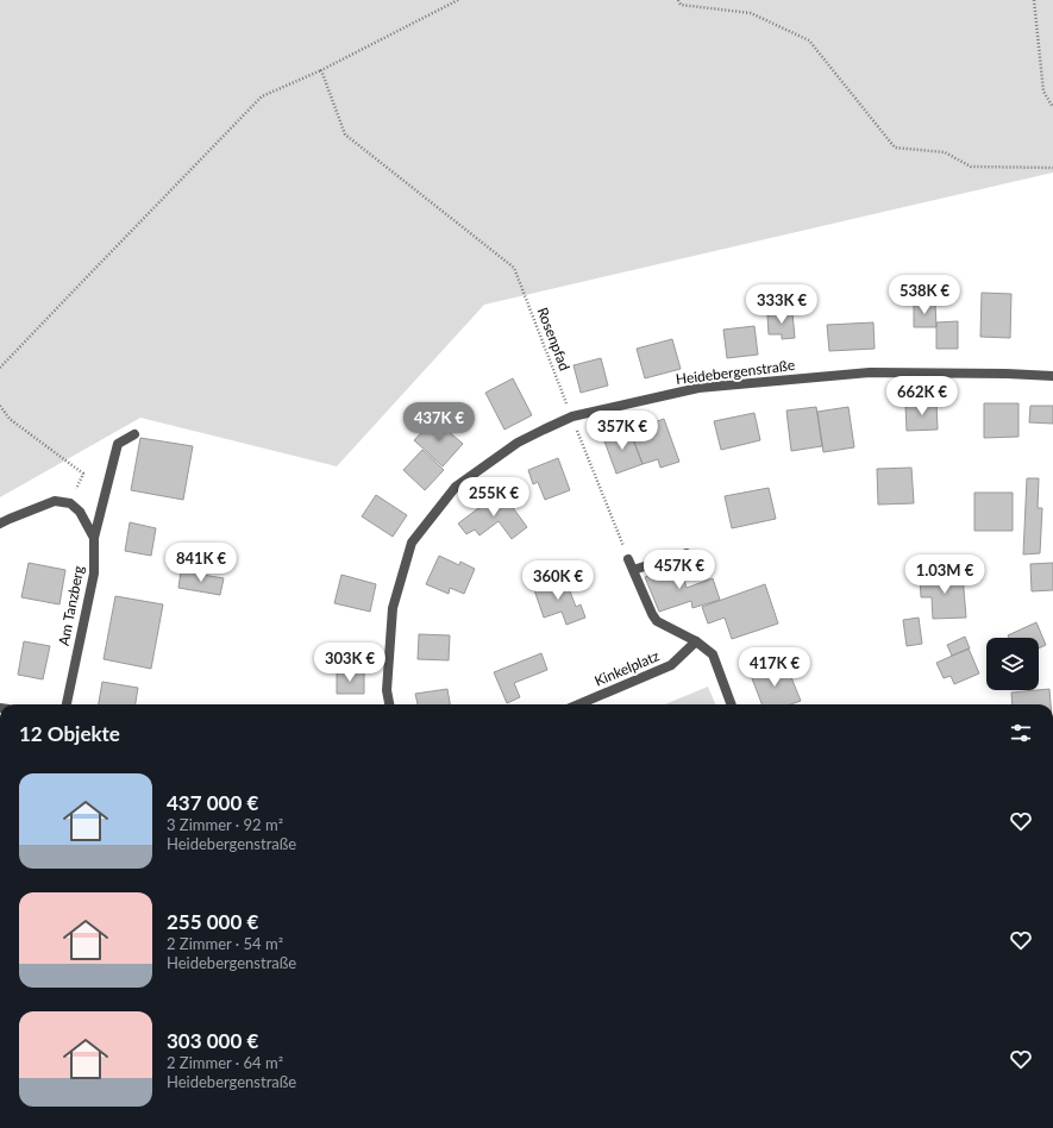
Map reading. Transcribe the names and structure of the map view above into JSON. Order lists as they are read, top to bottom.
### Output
{
  "streets": {
    "street": ["Heidebergenstraße", "Am Tanzberg", "Kinkelplatz"],
    "path": ["Rosenpfad"]
  },
  "crossings": [
    ["Rosenpfad", "Heidebergenstraße"]
  ],
  "page": {
    "price": [
      "538K €",
      "333K €",
      "662K €",
      "437K €",
      "357K €",
      "255K €",
      "841K €",
      "457K €",
      "1.03M €",
      "360K €",
      "303K €",
      "417K €"
    ],
    "heading": "12 Objekte",
    "list": [
      {
        "name": "437 000 €",
        "note": "3 Zimmer · 92 m² · Heidebergenstraße"
      },
      {
        "name": "255 000 €",
        "note": "2 Zimmer · 54 m² · Heidebergenstraße"
      },
      {
        "name": "303 000 €",
        "note": "2 Zimmer · 64 m² · Heidebergenstraße"
      }
    ]
  }
}
